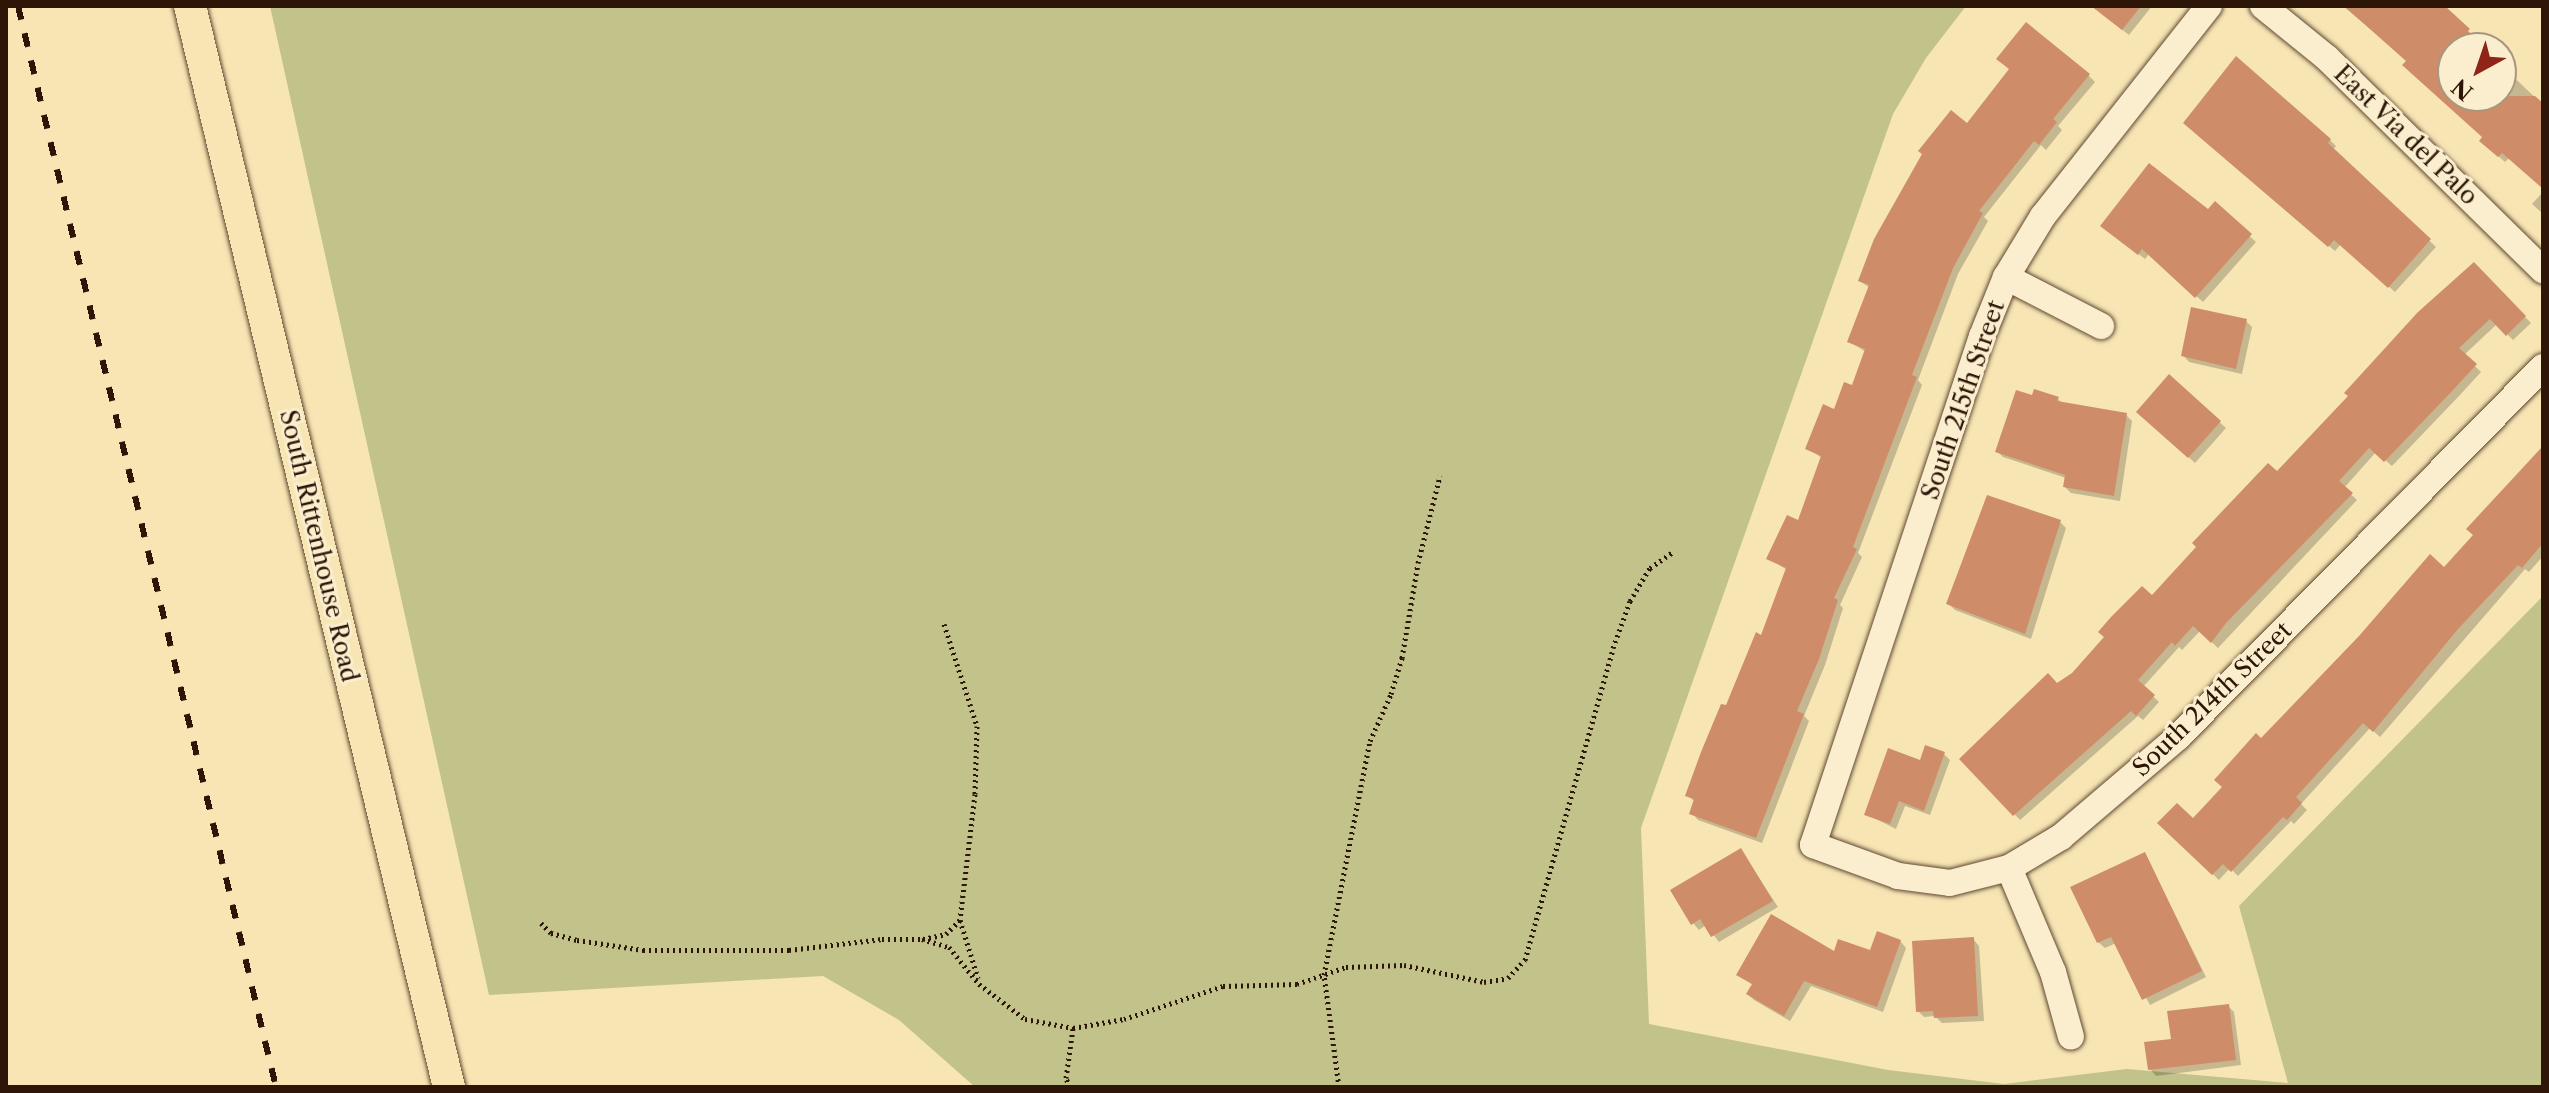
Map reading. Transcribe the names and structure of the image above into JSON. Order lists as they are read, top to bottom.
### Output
{
  "streets": {
    "main road": ["South Rittenhouse Road"],
    "street": ["East Via del Palo", "South 215th Street", "South 214th Street"]
  },
  "crossings": [
    ["South 215th Street", "South 214th Street"]
  ],
  "north": "bottom left"
}
